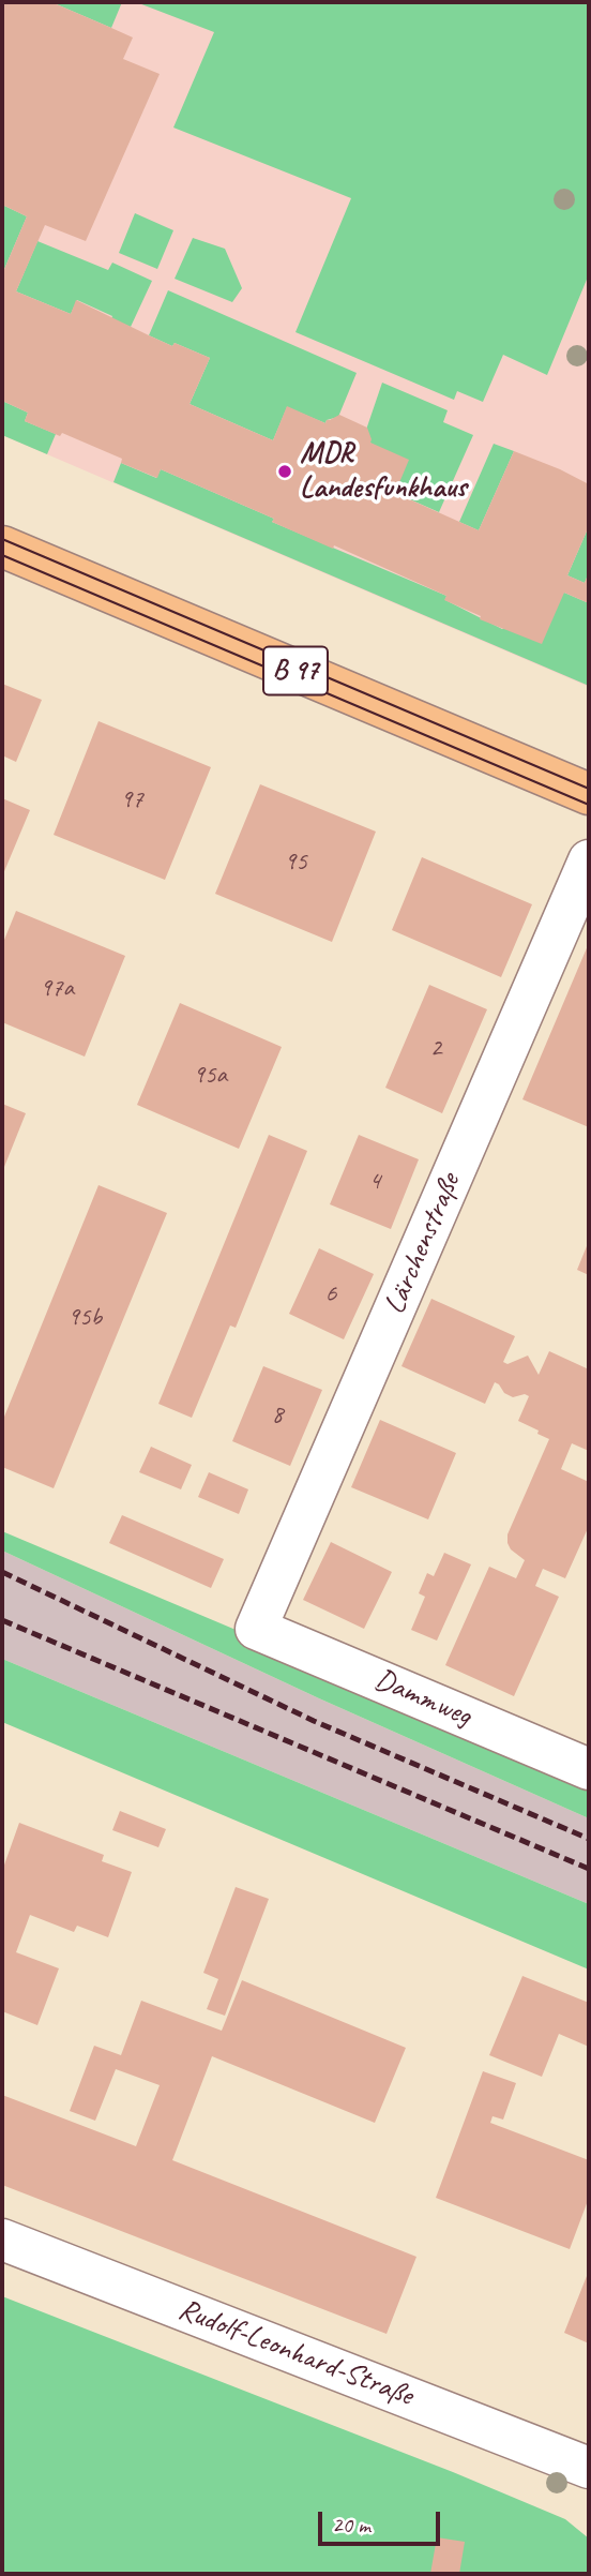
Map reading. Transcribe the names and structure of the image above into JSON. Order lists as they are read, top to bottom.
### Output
{
  "streets": {
    "main road": ["B 97"],
    "street": ["Lärchenstraße", "Dammweg", "Rudolf-Leonhard-Straße"]
  },
  "crossings": [
    ["Lärchenstraße", "Dammweg"]
  ],
  "places": ["MDR Landesfunkhaus"],
  "house_numbers": [
    "97",
    "95",
    "97a",
    "2",
    "95a",
    "4",
    "6",
    "95b",
    "8"
  ],
  "scale_bar": "20 m"
}
